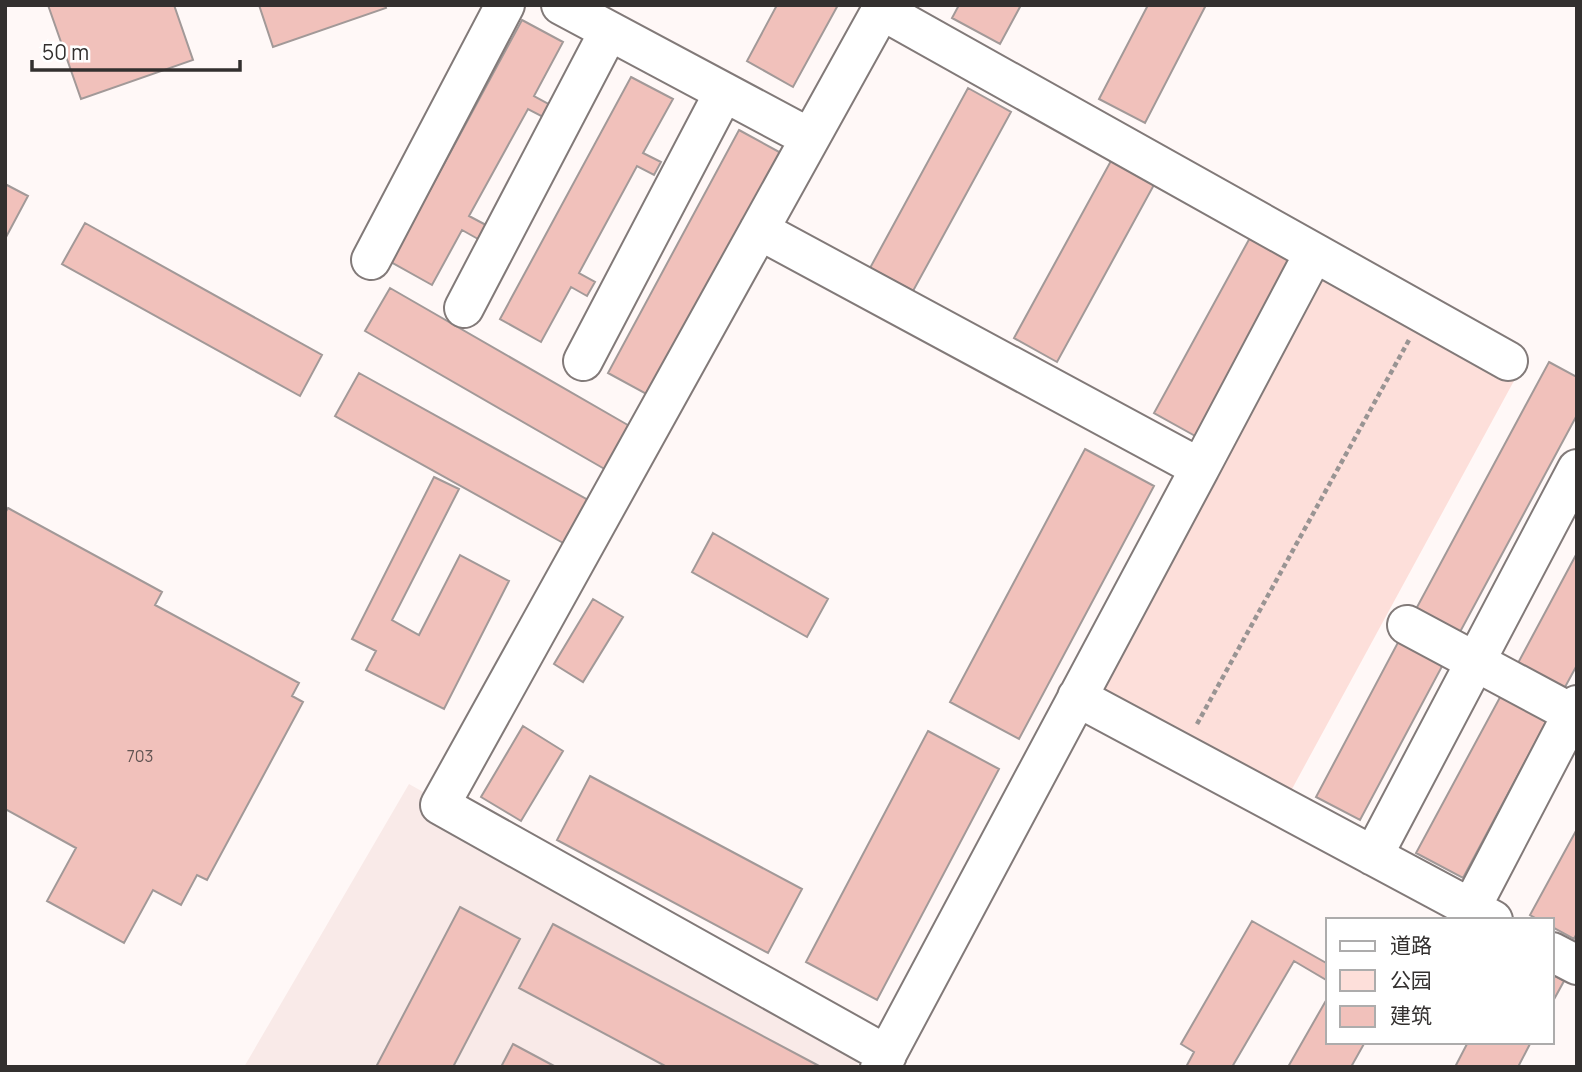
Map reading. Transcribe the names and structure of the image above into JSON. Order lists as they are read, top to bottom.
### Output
{
  "house_numbers": ["703"],
  "legend": ["道路", "公园", "建筑"],
  "scale_bar": "50 m"
}
